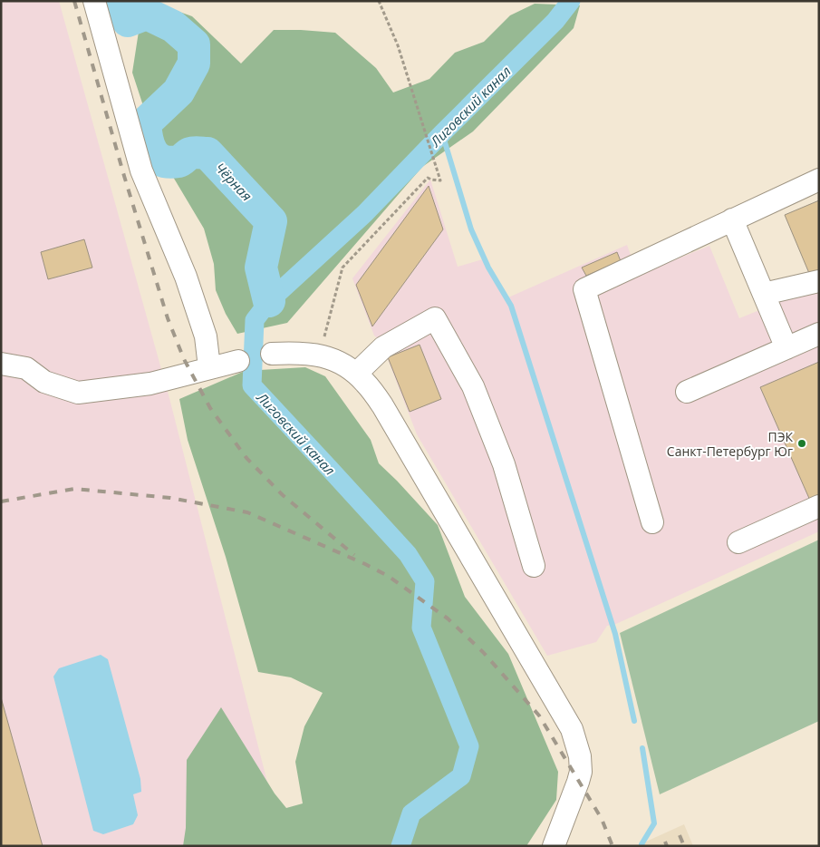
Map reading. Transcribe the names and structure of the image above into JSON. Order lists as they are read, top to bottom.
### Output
{
  "water": ["Лиговский канал", "Чёрная"],
  "places": ["ПЭК Санкт-Петербург Юг"]
}
